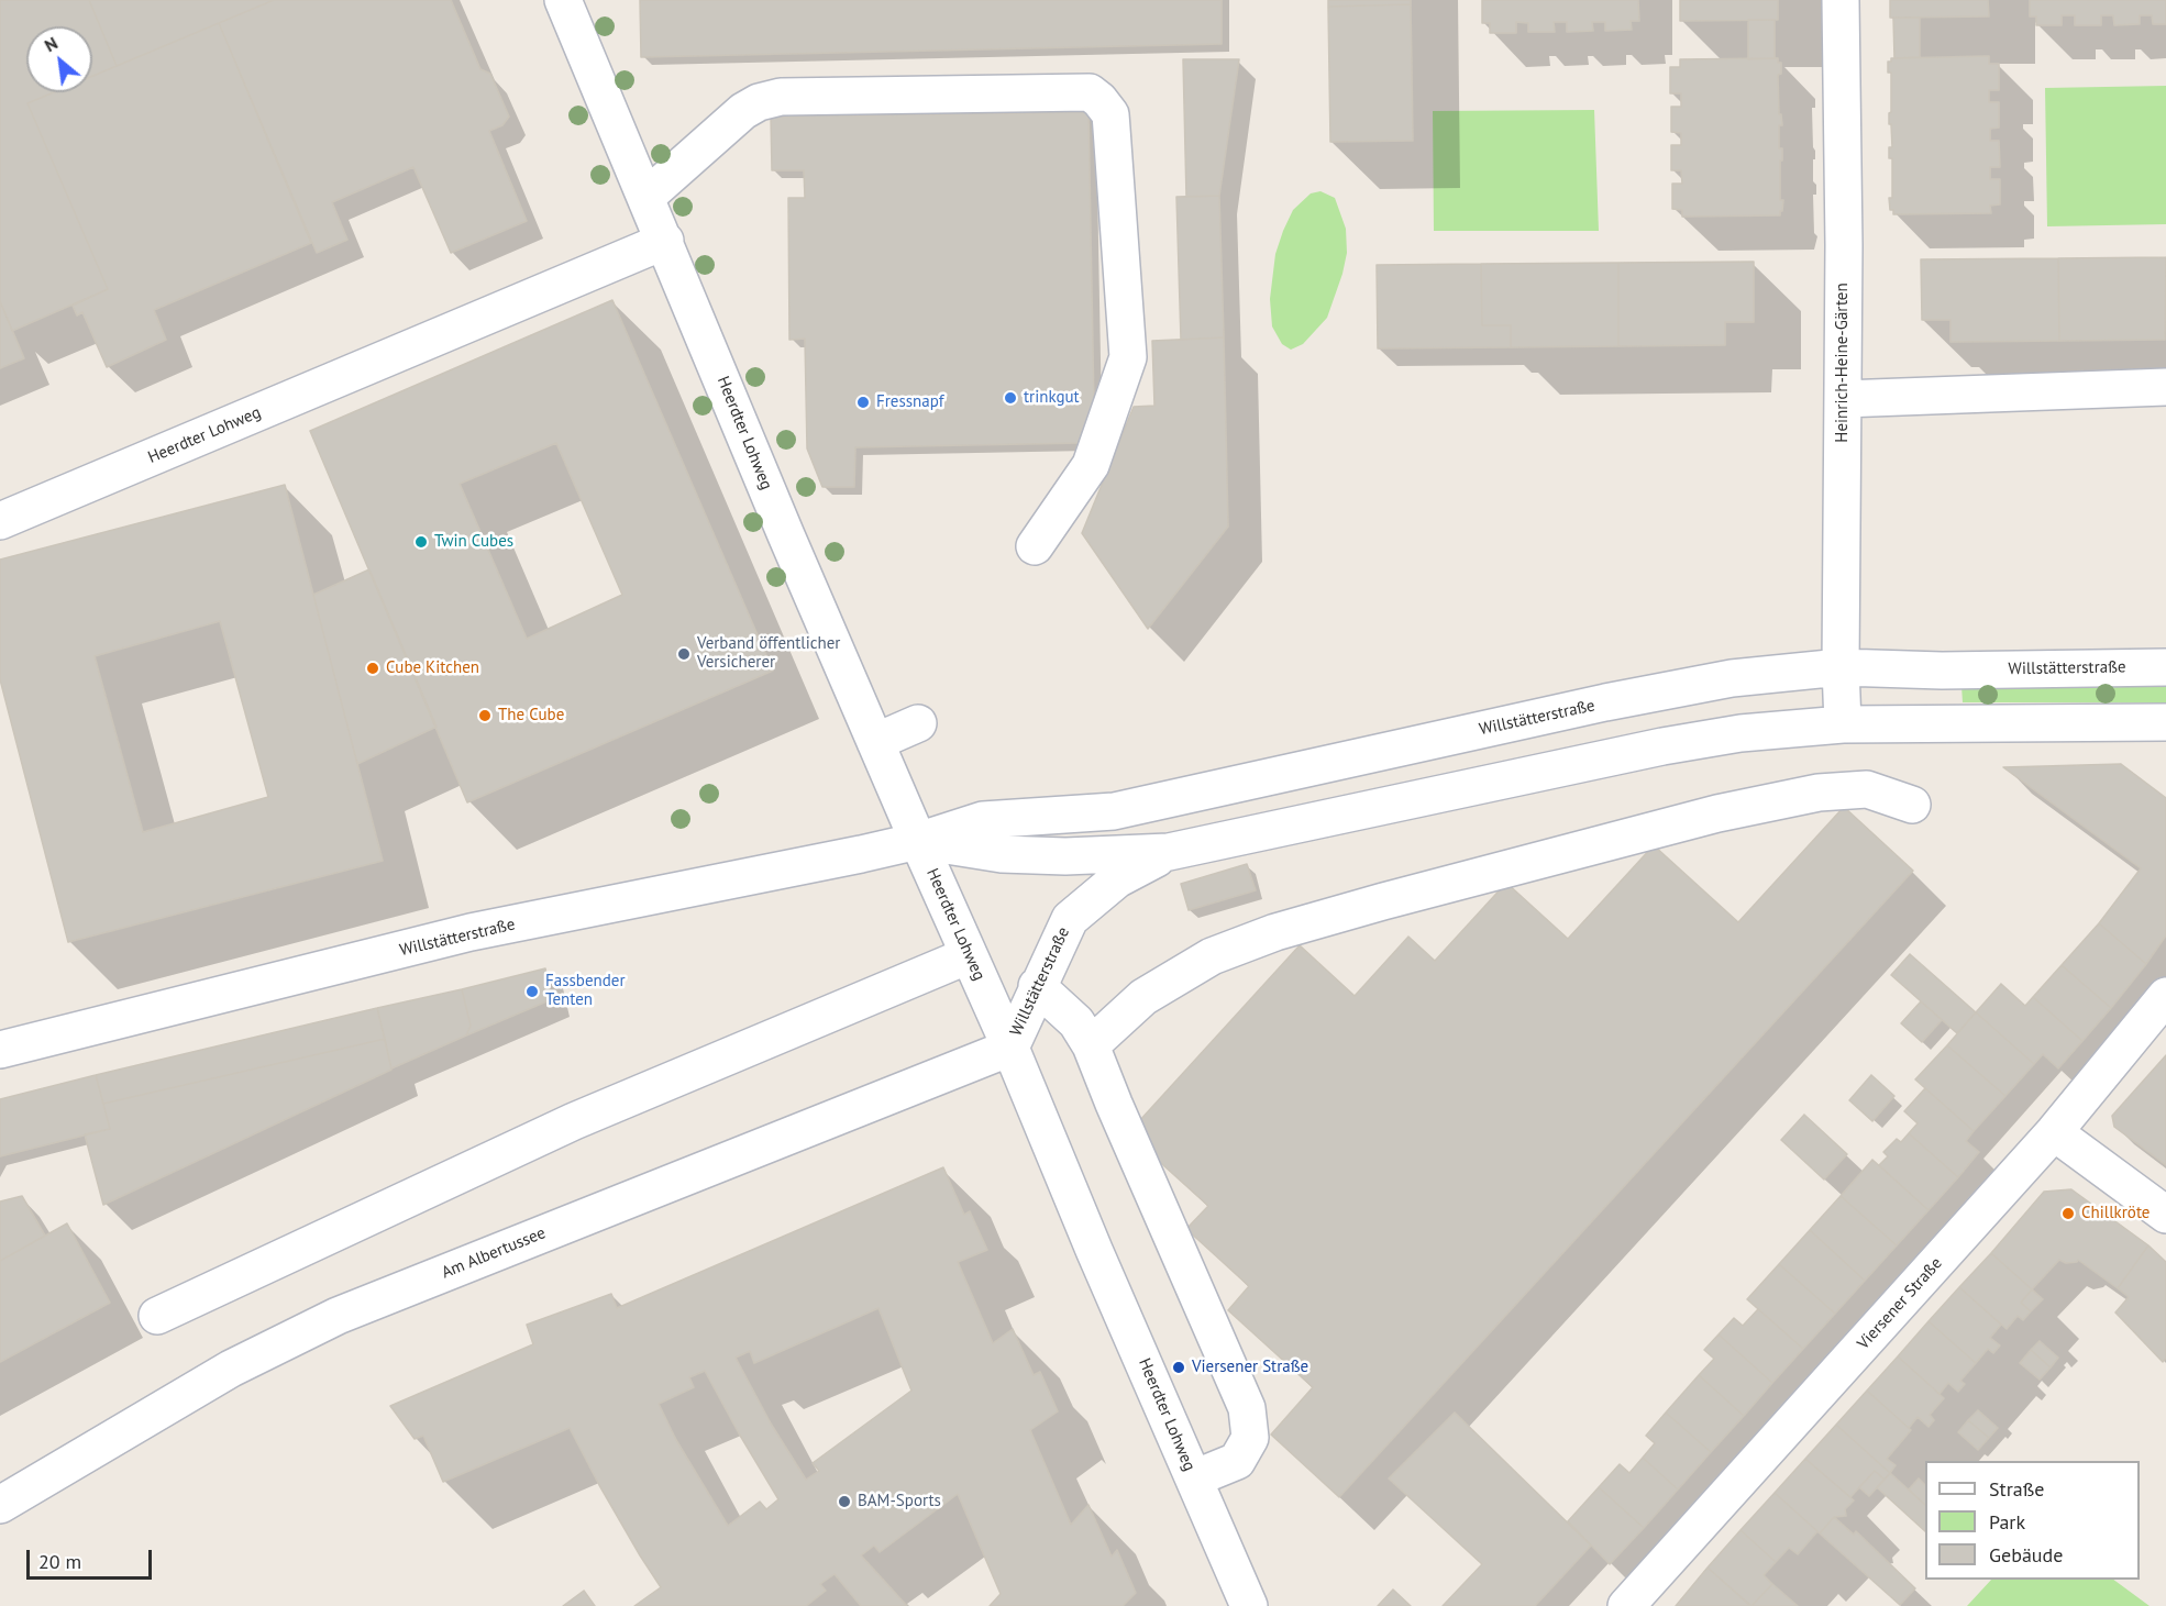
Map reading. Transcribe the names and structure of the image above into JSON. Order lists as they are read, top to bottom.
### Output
{
  "streets": {
    "street": [
      "Heinrich-Heine-Gärten",
      "Heerdter Lohweg",
      "Willstätterstraße",
      "Am Albertussee",
      "Viersener Straße"
    ]
  },
  "crossings": [
    ["Heinrich-Heine-Gärten", "Willstätterstraße"],
    ["Heerdter Lohweg", "Willstätterstraße"],
    ["Heerdter Lohweg", "Am Albertussee"],
    ["Willstätterstraße", "Am Albertussee"]
  ],
  "places": [
    "trinkgut",
    "Fressnapf",
    "Twin Cubes",
    "Verband öffentlicher Versicherer",
    "Cube Kitchen",
    "The Cube",
    "Fassbender Tenten",
    "Chillkröte",
    "Viersener Straße",
    "BAM-Sports"
  ],
  "legend": ["Straße", "Park", "Gebäude"],
  "scale_bar": "20 m",
  "north": "top left"
}
